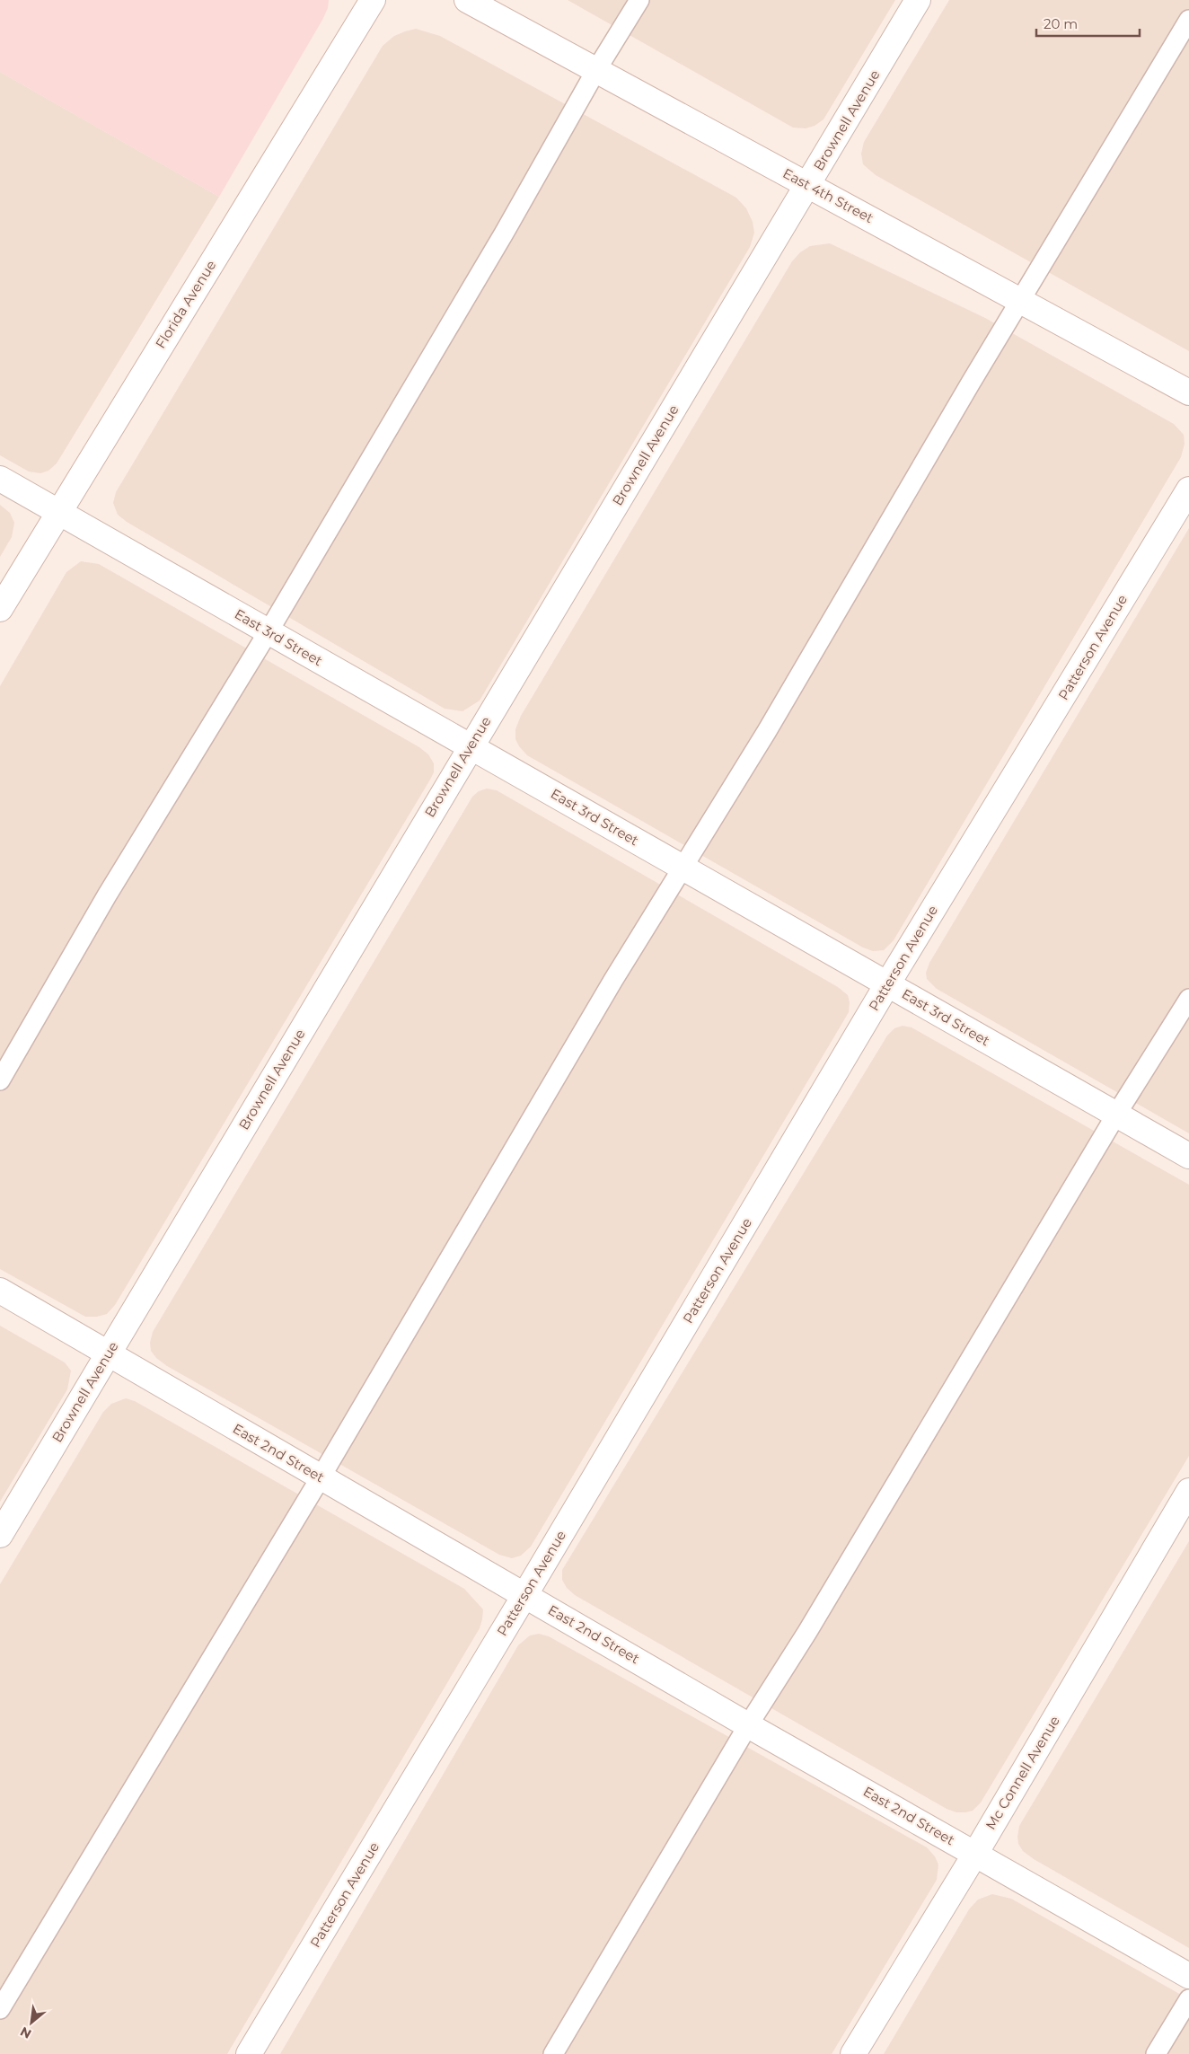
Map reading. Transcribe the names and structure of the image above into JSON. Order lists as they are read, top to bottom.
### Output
{
  "streets": {
    "street": [
      "Brownell Avenue",
      "East 4th Street",
      "Florida Avenue",
      "East 3rd Street",
      "Patterson Avenue",
      "East 2nd Street",
      "Mc Connell Avenue"
    ]
  },
  "crossings": [
    ["Brownell Avenue", "East 4th Street"],
    ["Brownell Avenue", "East 3rd Street"],
    ["Brownell Avenue", "East 2nd Street"],
    ["Florida Avenue", "East 3rd Street"],
    ["East 3rd Street", "Patterson Avenue"],
    ["Patterson Avenue", "East 2nd Street"],
    ["East 2nd Street", "Mc Connell Avenue"]
  ],
  "scale_bar": "20 m",
  "north": "bottom left"
}
